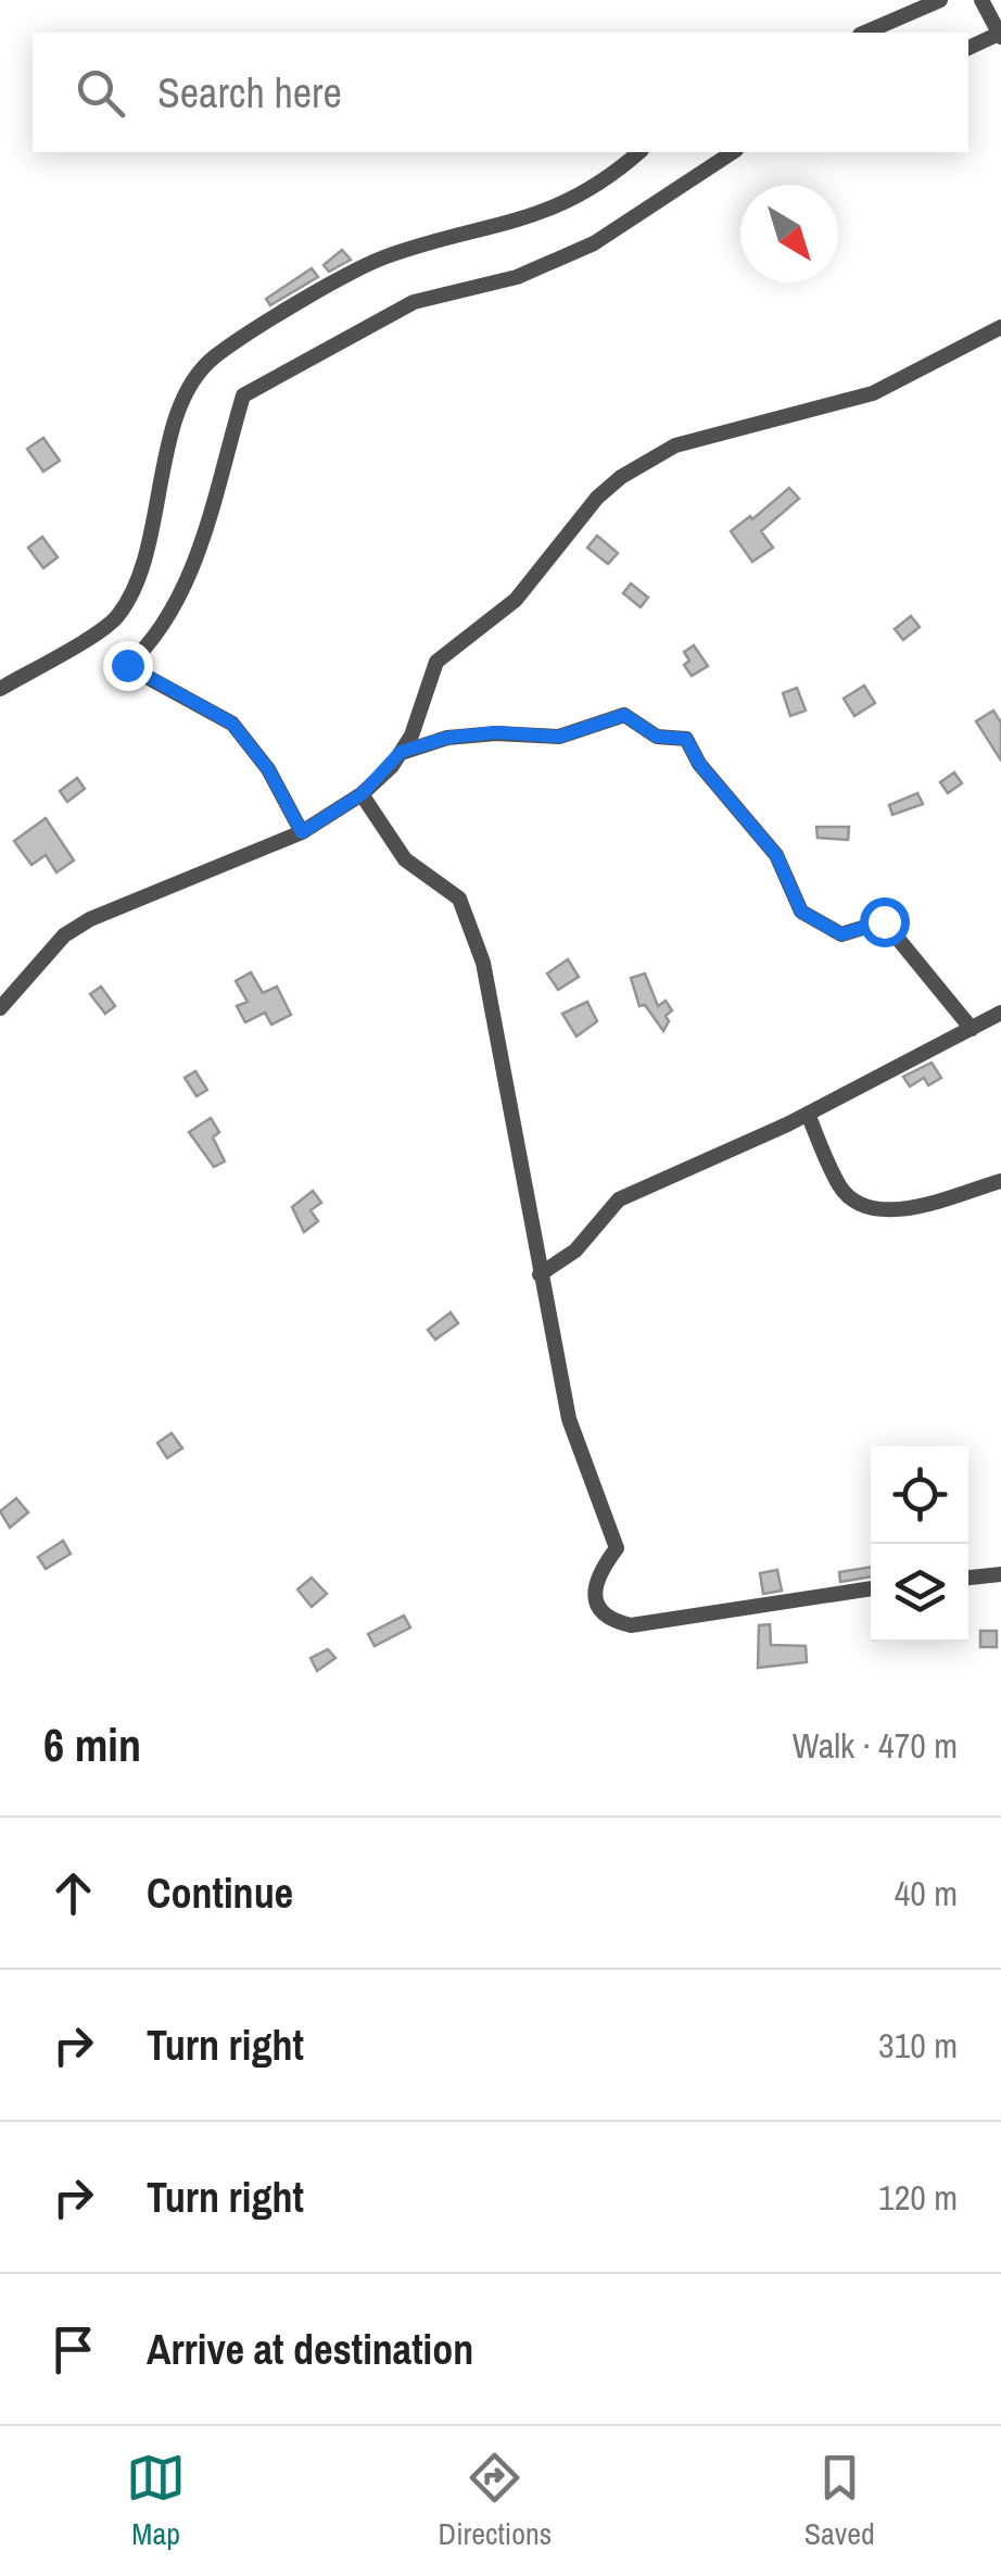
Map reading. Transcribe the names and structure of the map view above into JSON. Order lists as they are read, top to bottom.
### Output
{
  "north": "bottom right",
  "page": {
    "search": "Search here",
    "heading": ["6 min", "Walk · 470 m"],
    "list": [
      ["Continue", "40 m"],
      ["Turn right", "310 m"],
      ["Turn right", "120 m"],
      "Arrive at destination"
    ],
    "nav": ["Map", "Directions", "Saved"]
  }
}
